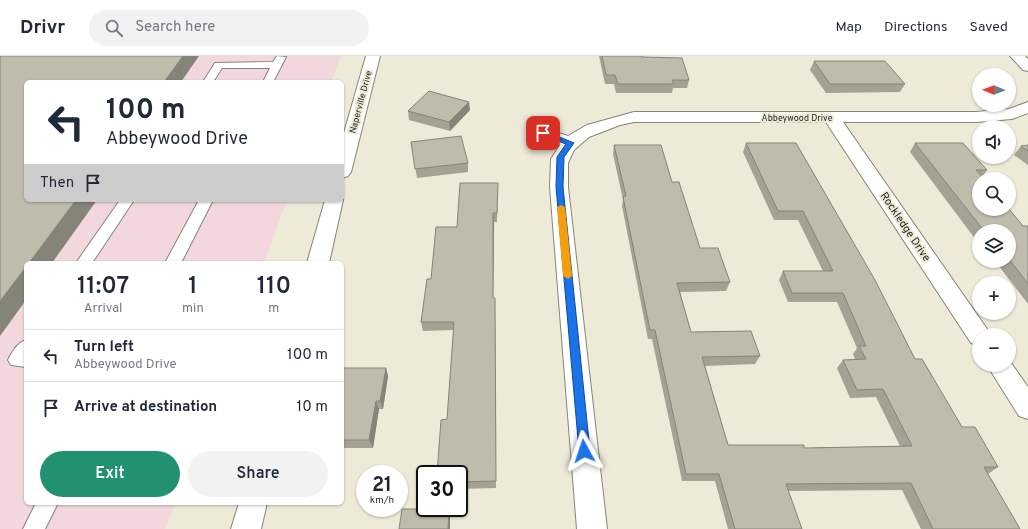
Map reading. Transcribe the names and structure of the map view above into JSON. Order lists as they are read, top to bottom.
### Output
{
  "streets": {
    "street": ["Naperville Drive", "Abbeywood Drive", "Rockledge Drive"]
  },
  "crossings": [
    ["Abbeywood Drive", "Rockledge Drive"]
  ],
  "north": "left",
  "page": {
    "header": "Drivr",
    "search": "Search here",
    "nav": ["Map", "Directions", "Saved"],
    "map_buttons": ["+", "−"],
    "turn": ["100 m", "Abbeywood Drive"],
    "then": "Then",
    "eta": [
      "11:07",
      "Arrival",
      "1",
      "min",
      "110",
      "m"
    ],
    "list": [
      {
        "name": "Turn left",
        "note": "Abbeywood Drive",
        "value": "100 m"
      },
      {
        "name": "Arrive at destination",
        "value": "10 m"
      }
    ],
    "buttons": ["Exit", "Share"],
    "speed": "21 km/h",
    "limit": "30"
  }
}
